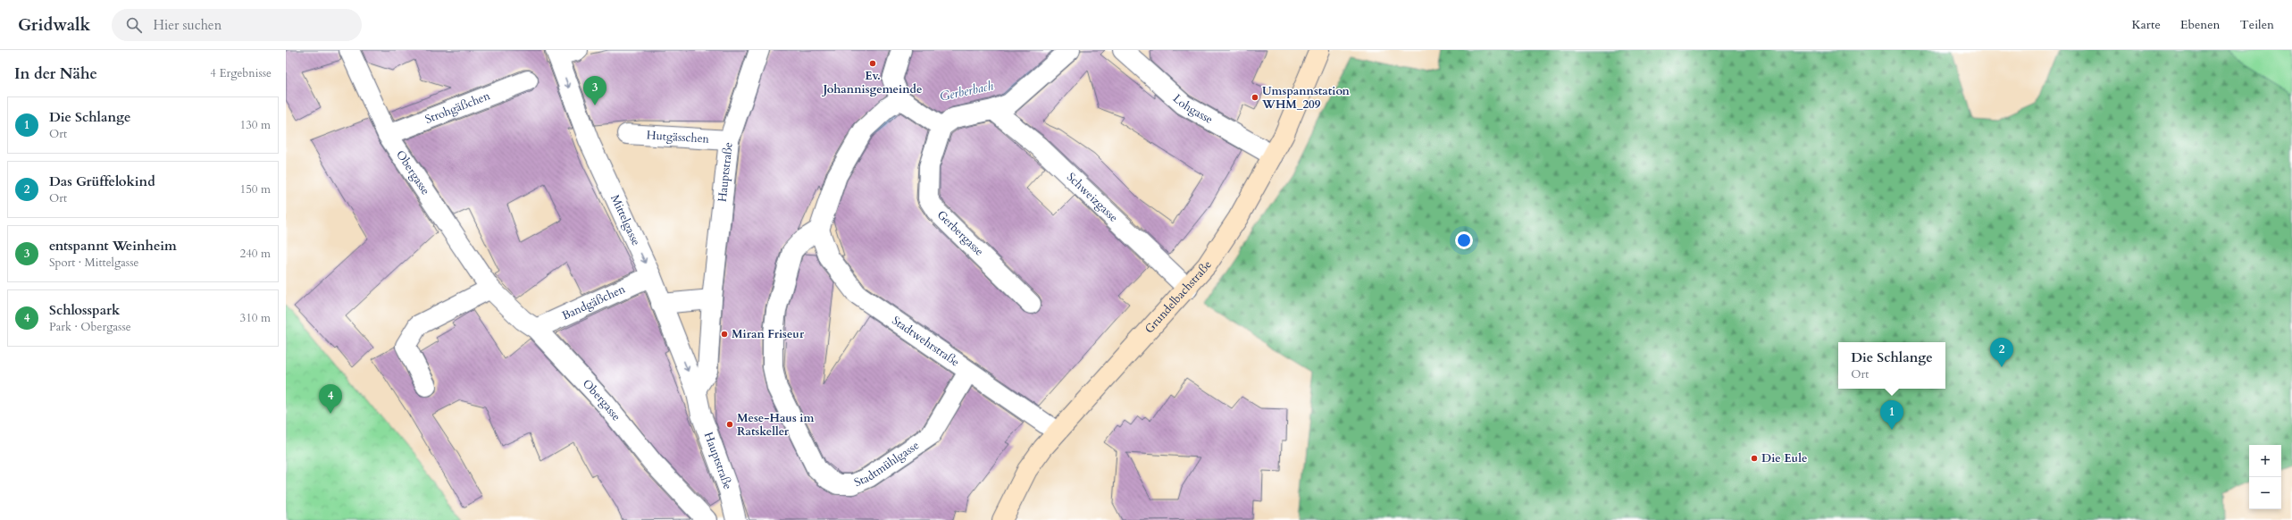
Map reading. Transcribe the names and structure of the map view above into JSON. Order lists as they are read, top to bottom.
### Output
{
  "streets": {
    "main road": ["Grundelbachstraße"],
    "street": [
      "Strohgäßchen",
      "Lohgasse",
      "Hutgässchen",
      "Hauptstraße",
      "Obergasse",
      "Schweizgasse",
      "Mittelgasse",
      "Gerbergasse",
      "Bandgäßchen",
      "Stadtwehrstraße",
      "Stadtmühlgasse"
    ]
  },
  "crossings": [
    ["Strohgäßchen", "Obergasse"],
    ["Lohgasse", "Grundelbachstraße"],
    ["Hutgässchen", "Hauptstraße"],
    ["Hauptstraße", "Mittelgasse"],
    ["Obergasse", "Bandgäßchen"],
    ["Schweizgasse", "Grundelbachstraße"],
    ["Mittelgasse", "Bandgäßchen"],
    ["Grundelbachstraße", "Stadtwehrstraße"],
    ["Stadtwehrstraße", "Stadtmühlgasse"]
  ],
  "one_way": ["Mittelgasse"],
  "water": ["Gerberbach"],
  "places": [
    "Ev. Johannisgemeinde",
    "Umspannstation WHM_209",
    "Miran Friseur",
    "Mese-Haus im Ratskeller",
    "Die Eule"
  ],
  "page": {
    "header": "Gridwalk",
    "search": "Hier suchen",
    "nav": ["Karte", "Ebenen", "Teilen"],
    "heading": ["In der Nähe", "4 Ergebnisse"],
    "pins": [
      "3",
      "2",
      "4",
      "1"
    ],
    "list": [
      {
        "mark": "1",
        "name": "Die Schlange",
        "note": "Ort",
        "value": "130 m"
      },
      {
        "mark": "2",
        "name": "Das Grüffelokind",
        "note": "Ort",
        "value": "150 m"
      },
      {
        "mark": "3",
        "name": "entspannt Weinheim",
        "note": "Sport · Mittelgasse",
        "value": "240 m"
      },
      {
        "mark": "4",
        "name": "Schlosspark",
        "note": "Park · Obergasse",
        "value": "310 m"
      }
    ],
    "popup": ["Die Schlange", "Ort"],
    "map_buttons": ["+", "−"]
  }
}
